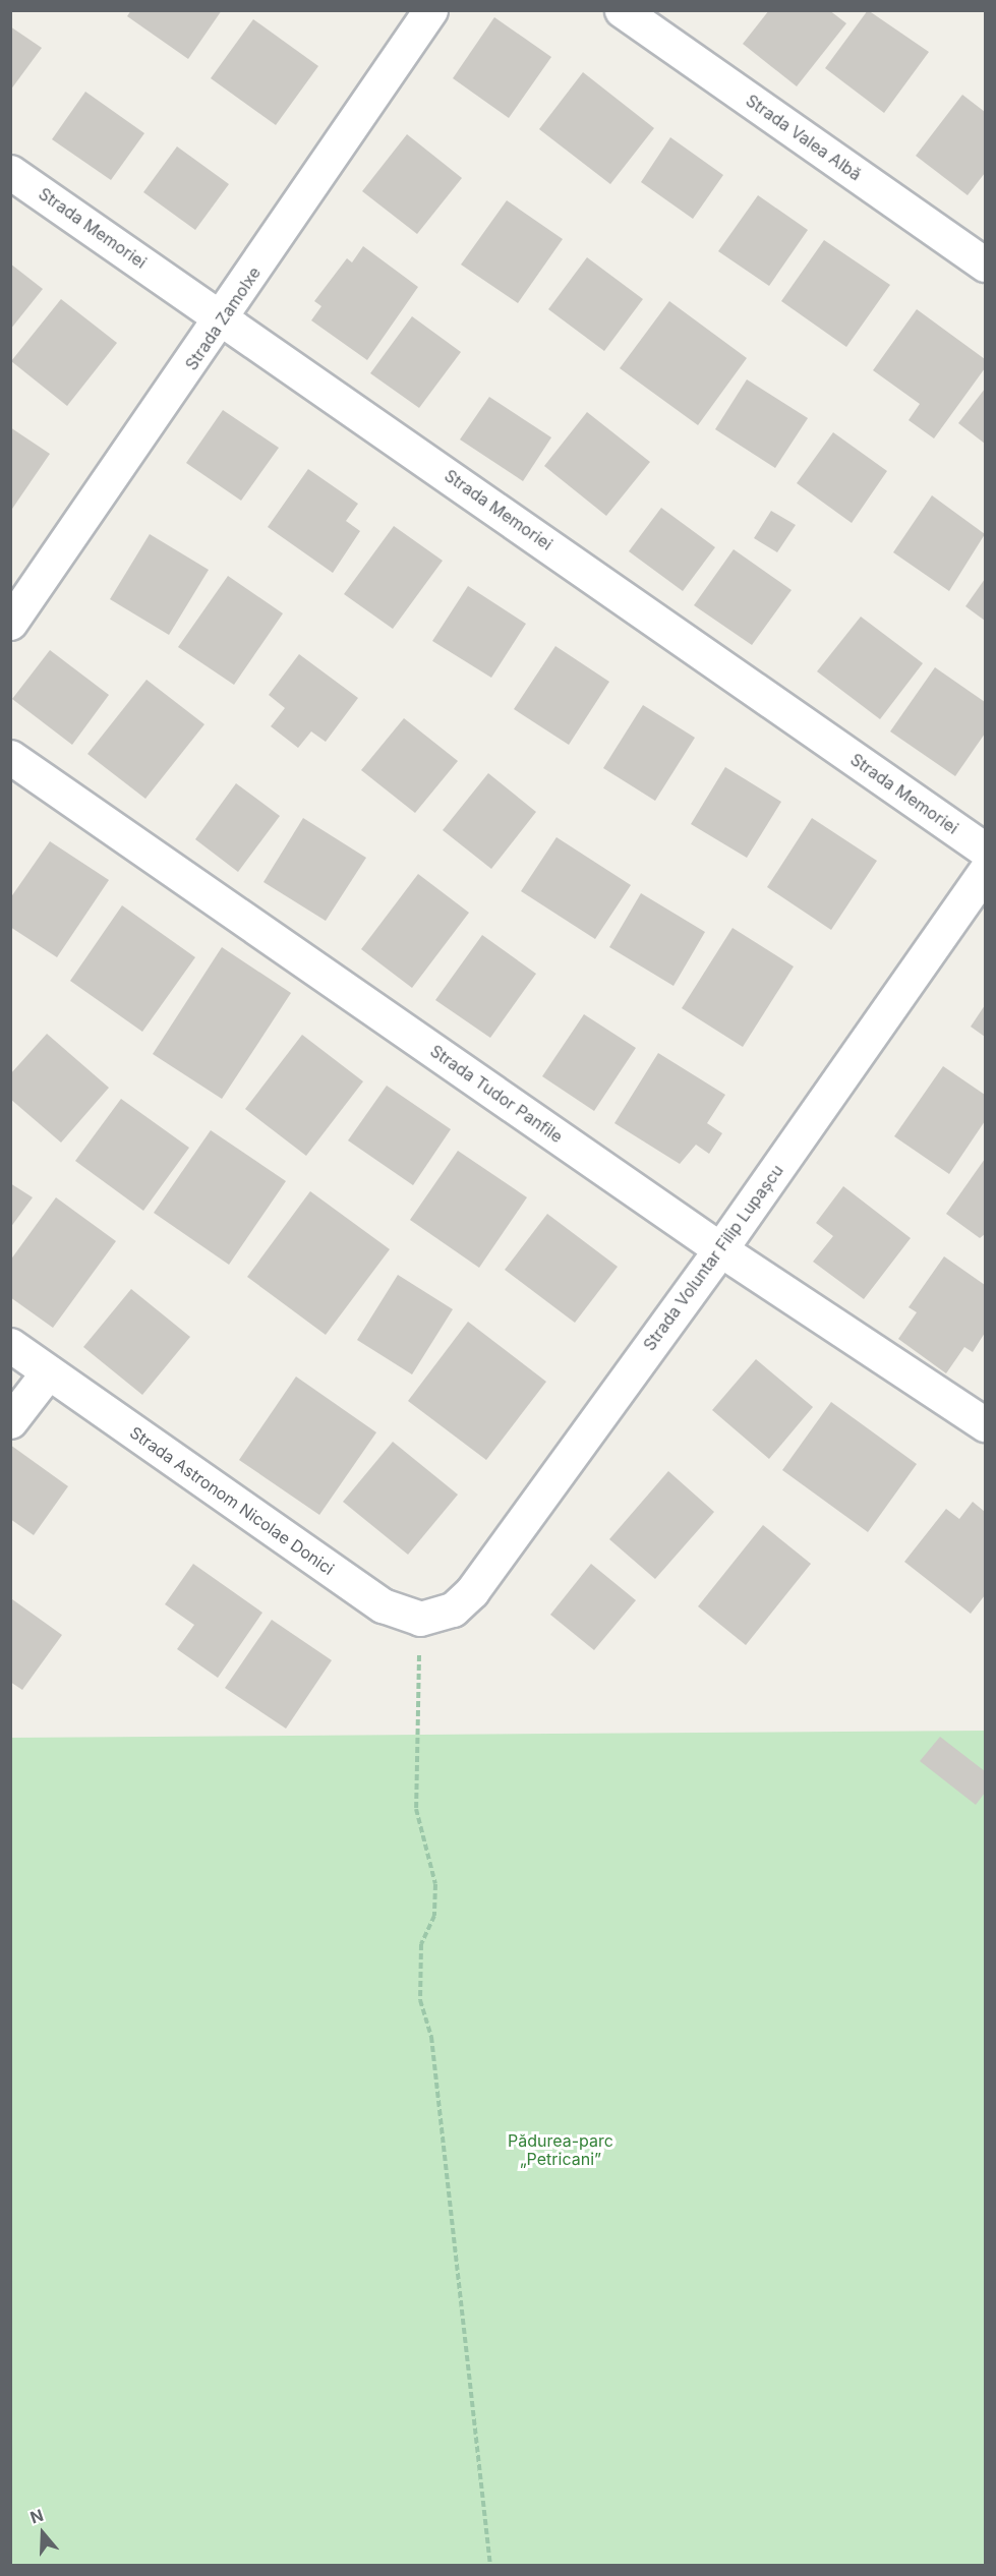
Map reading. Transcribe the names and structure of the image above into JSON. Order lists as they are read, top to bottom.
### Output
{
  "streets": {
    "street": [
      "Strada Valea Albă",
      "Strada Memoriei",
      "Strada Zamolxe",
      "Strada Tudor Panfile",
      "Strada Voluntar Filip Lupașcu",
      "Strada Astronom Nicolae Donici"
    ]
  },
  "crossings": [
    ["Strada Memoriei", "Strada Zamolxe"],
    ["Strada Tudor Panfile", "Strada Voluntar Filip Lupașcu"],
    ["Strada Voluntar Filip Lupașcu", "Strada Astronom Nicolae Donici"]
  ],
  "parks": ["Pădurea-parc „Petricani”"],
  "north": "top"
}
